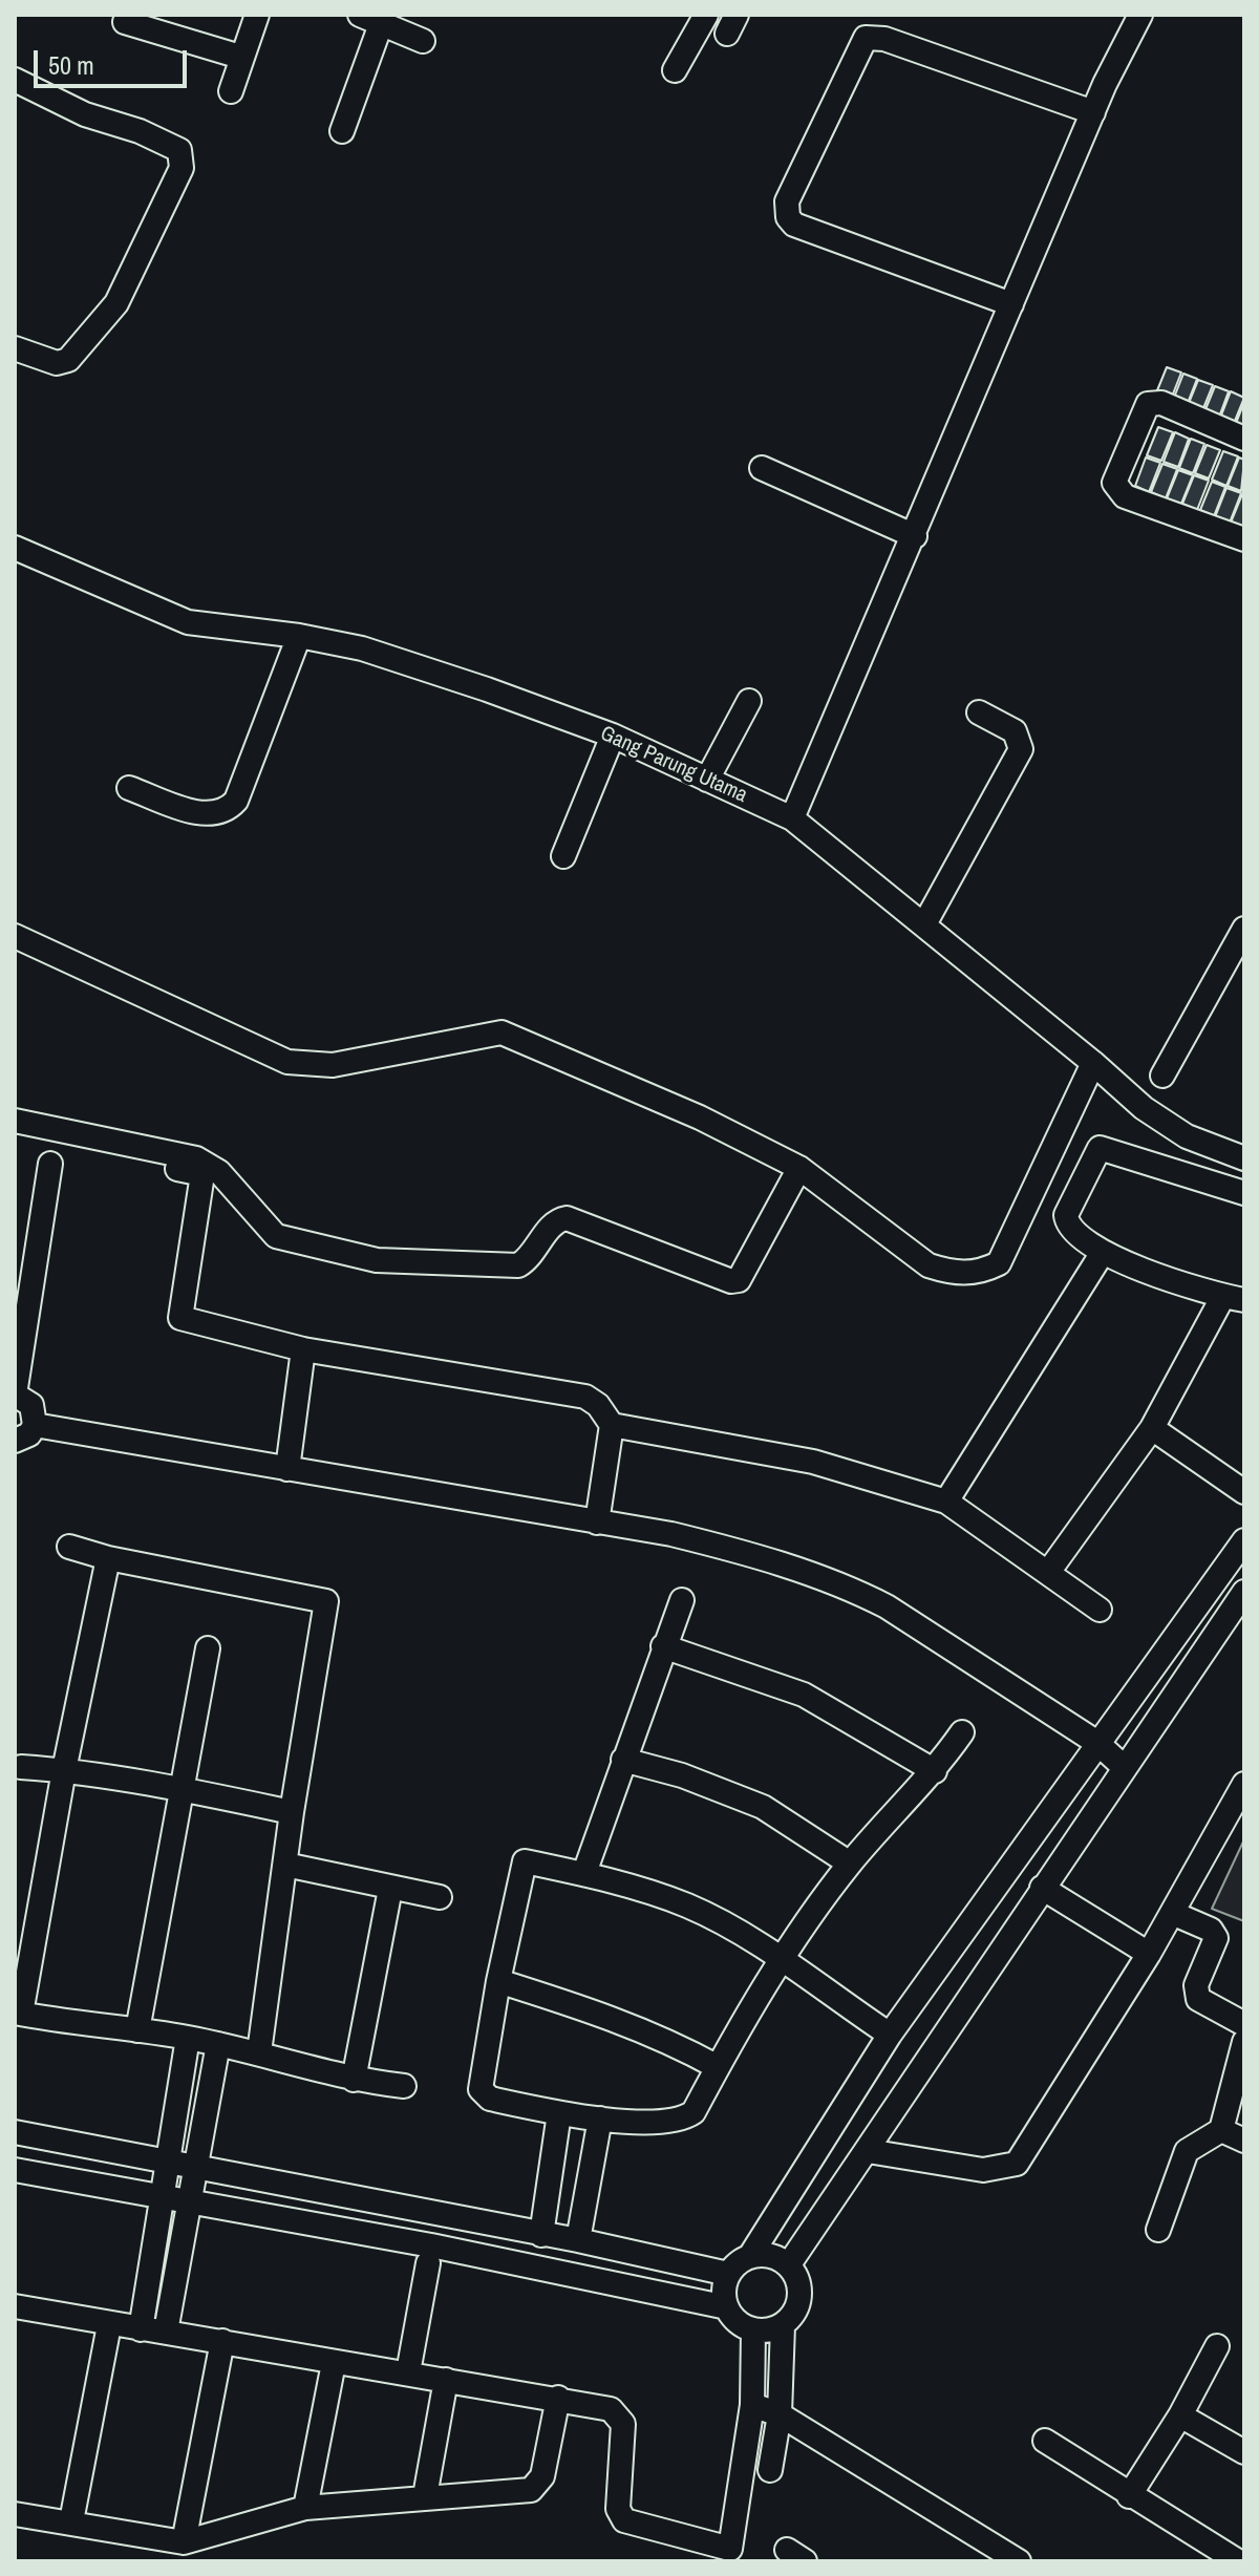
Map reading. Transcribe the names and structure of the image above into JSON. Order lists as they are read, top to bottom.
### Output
{
  "streets": {
    "street": ["Gang Parung Utama"]
  },
  "scale_bar": "50 m"
}
